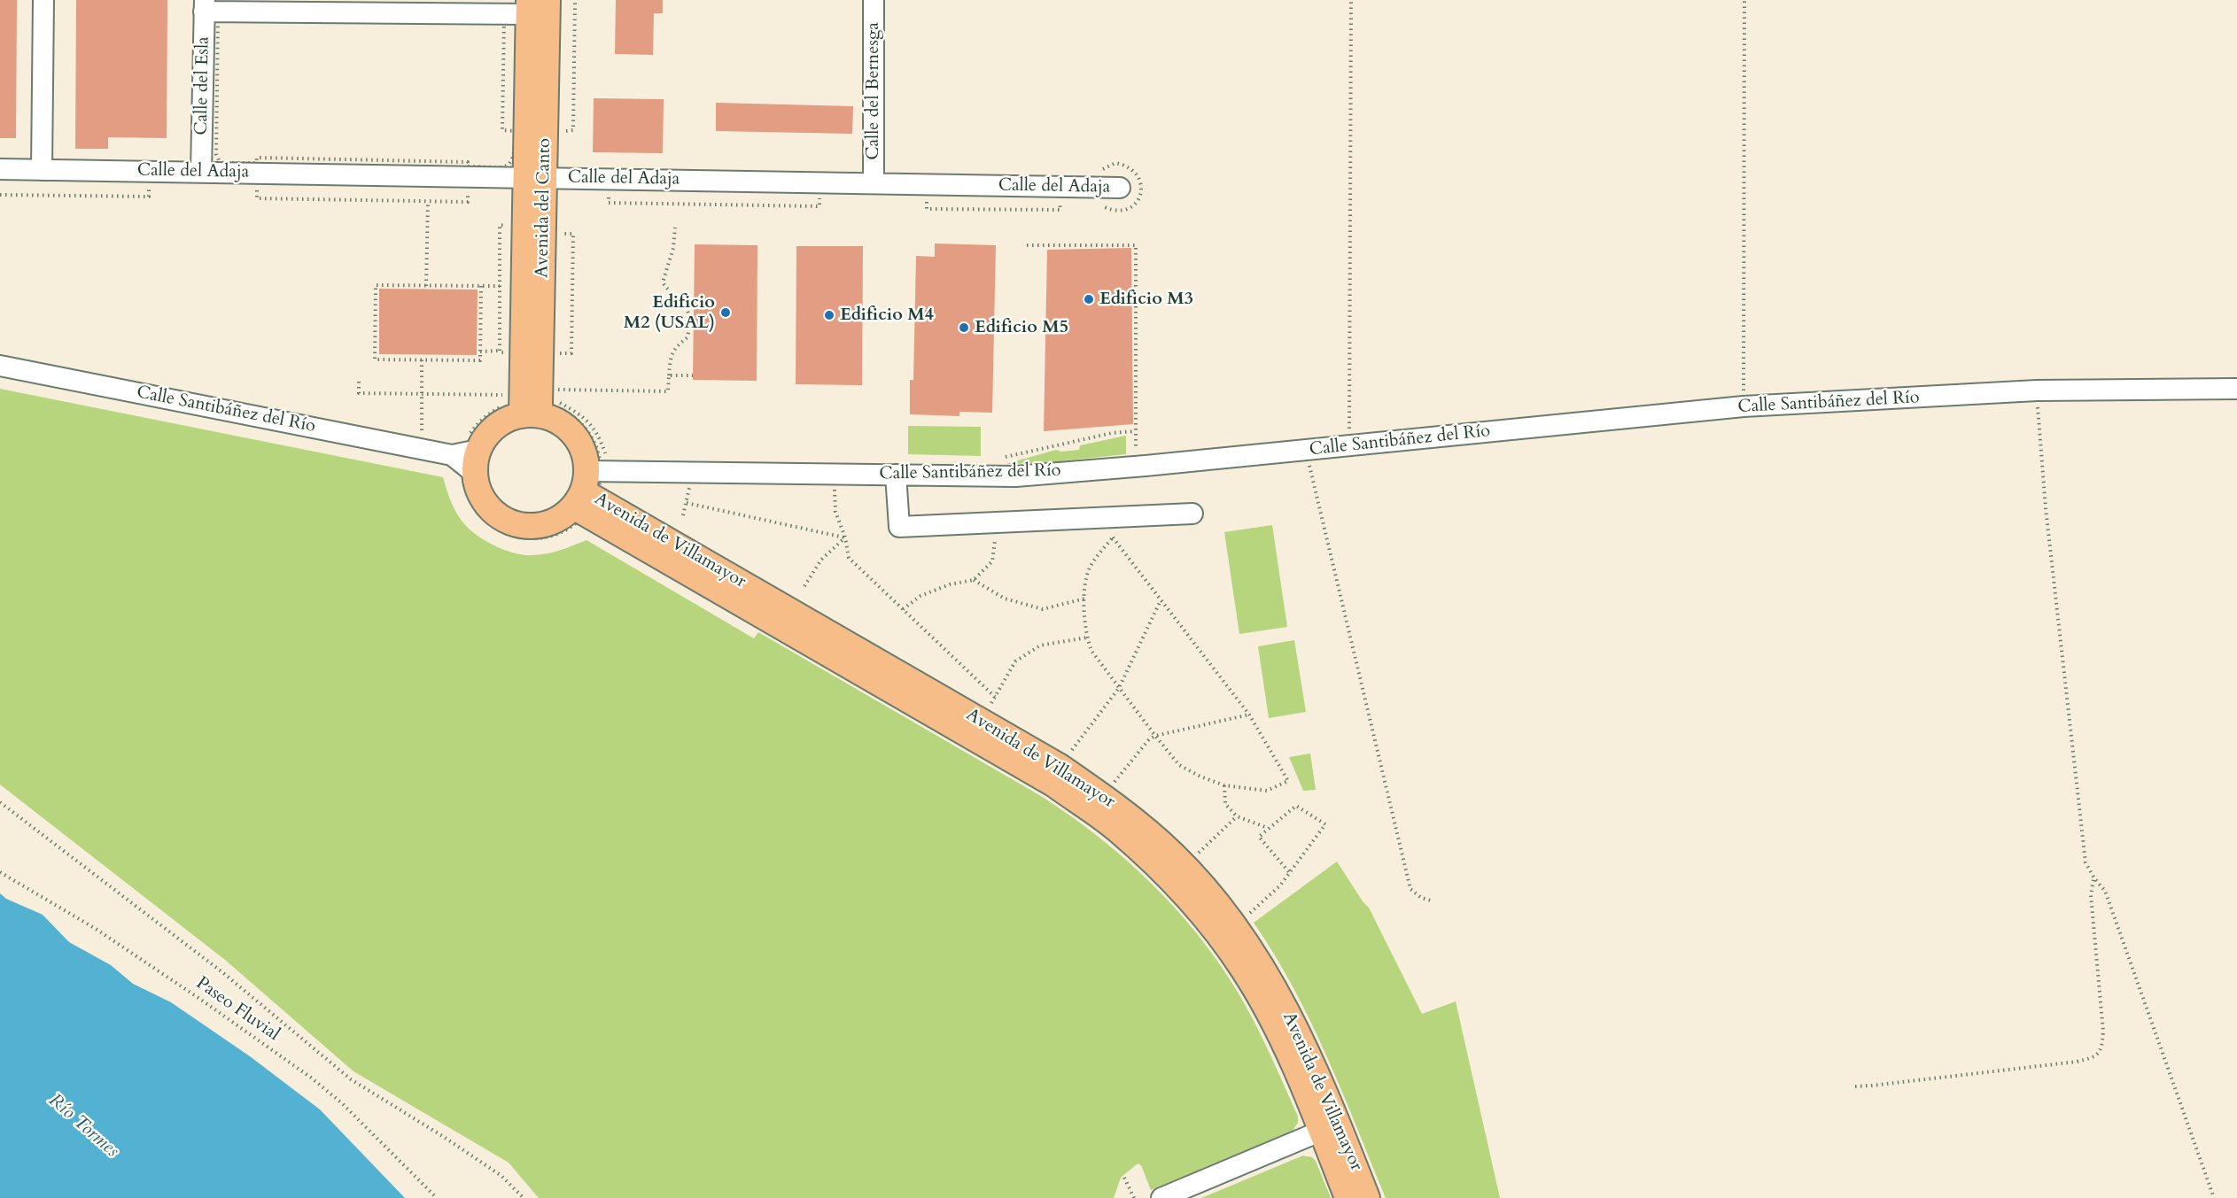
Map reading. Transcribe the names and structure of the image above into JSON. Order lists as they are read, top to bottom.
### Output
{
  "streets": {
    "main road": ["Avenida del Canto", "Avenida de Villamayor"],
    "street": [
      "Calle del Esla",
      "Calle del Bernesga",
      "Calle del Adaja",
      "Calle Santibáñez del Río"
    ],
    "path": ["Paseo Fluvial"]
  },
  "crossings": [
    ["Calle del Esla", "Calle del Adaja"],
    ["Calle del Bernesga", "Calle del Adaja"],
    ["Calle del Adaja", "Avenida del Canto"],
    ["Avenida del Canto", "Calle Santibáñez del Río"],
    ["Avenida del Canto", "Avenida de Villamayor"],
    ["Calle Santibáñez del Río", "Avenida de Villamayor"]
  ],
  "water": ["Río Tormes"],
  "places": [
    "Edificio M3",
    "Edificio M2 (USAL)",
    "Edificio M4",
    "Edificio M5"
  ]
}
